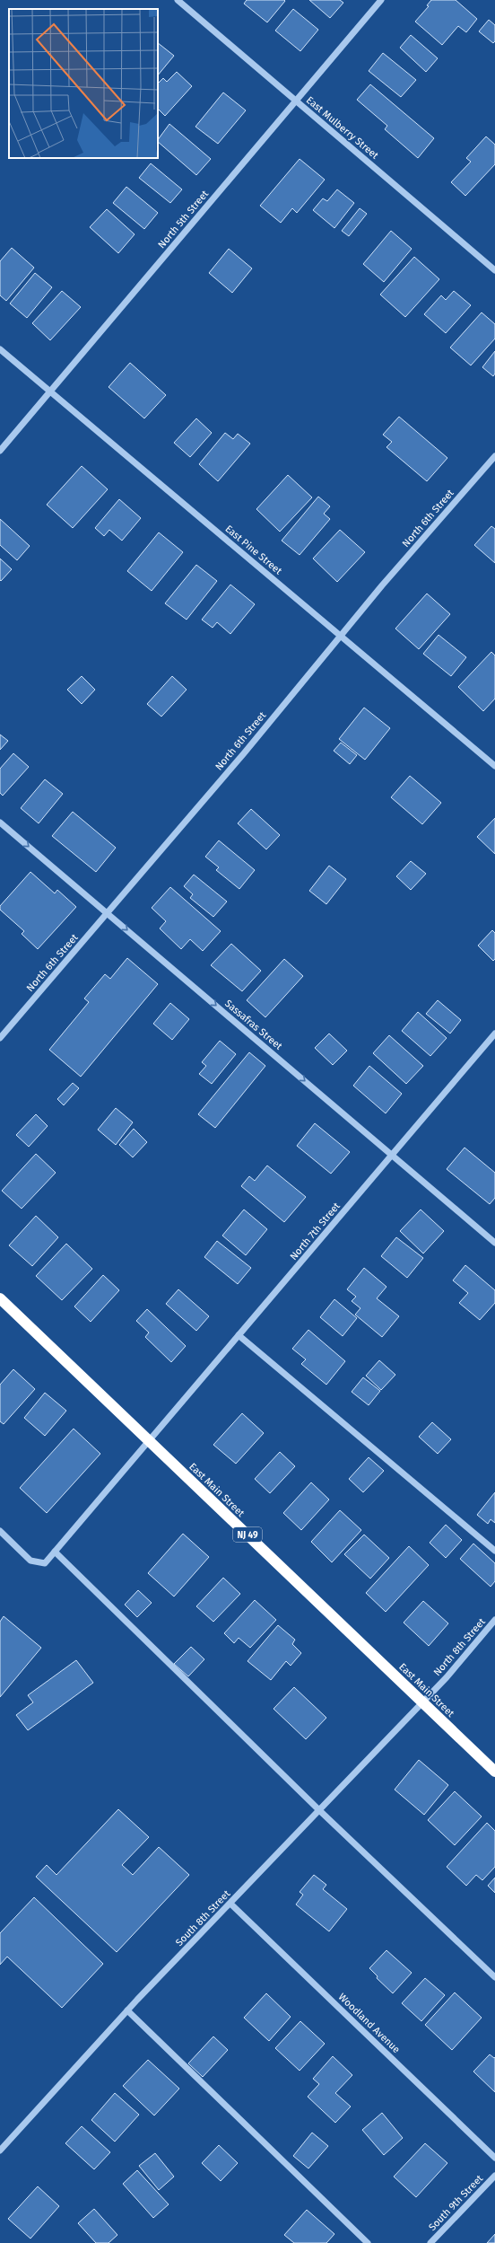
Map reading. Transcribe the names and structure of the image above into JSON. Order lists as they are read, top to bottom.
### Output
{
  "streets": {
    "highway": ["East Main Street", "NJ 49"],
    "street": [
      "East Mulberry Street",
      "North 5th Street",
      "North 6th Street",
      "East Pine Street",
      "Sassafras Street",
      "North 7th Street",
      "North 8th Street",
      "South 8th Street",
      "Woodland Avenue",
      "South 9th Street"
    ]
  },
  "crossings": [
    ["East Mulberry Street", "North 5th Street"],
    ["North 5th Street", "East Pine Street"],
    ["North 6th Street", "East Pine Street"],
    ["North 6th Street", "Sassafras Street"],
    ["Sassafras Street", "North 7th Street"],
    ["North 7th Street", "East Main Street"],
    ["East Main Street", "North 8th Street"],
    ["East Main Street", "South 8th Street"],
    ["North 8th Street", "South 8th Street"],
    ["South 8th Street", "Woodland Avenue"]
  ],
  "one_way": ["Sassafras Street"]
}
